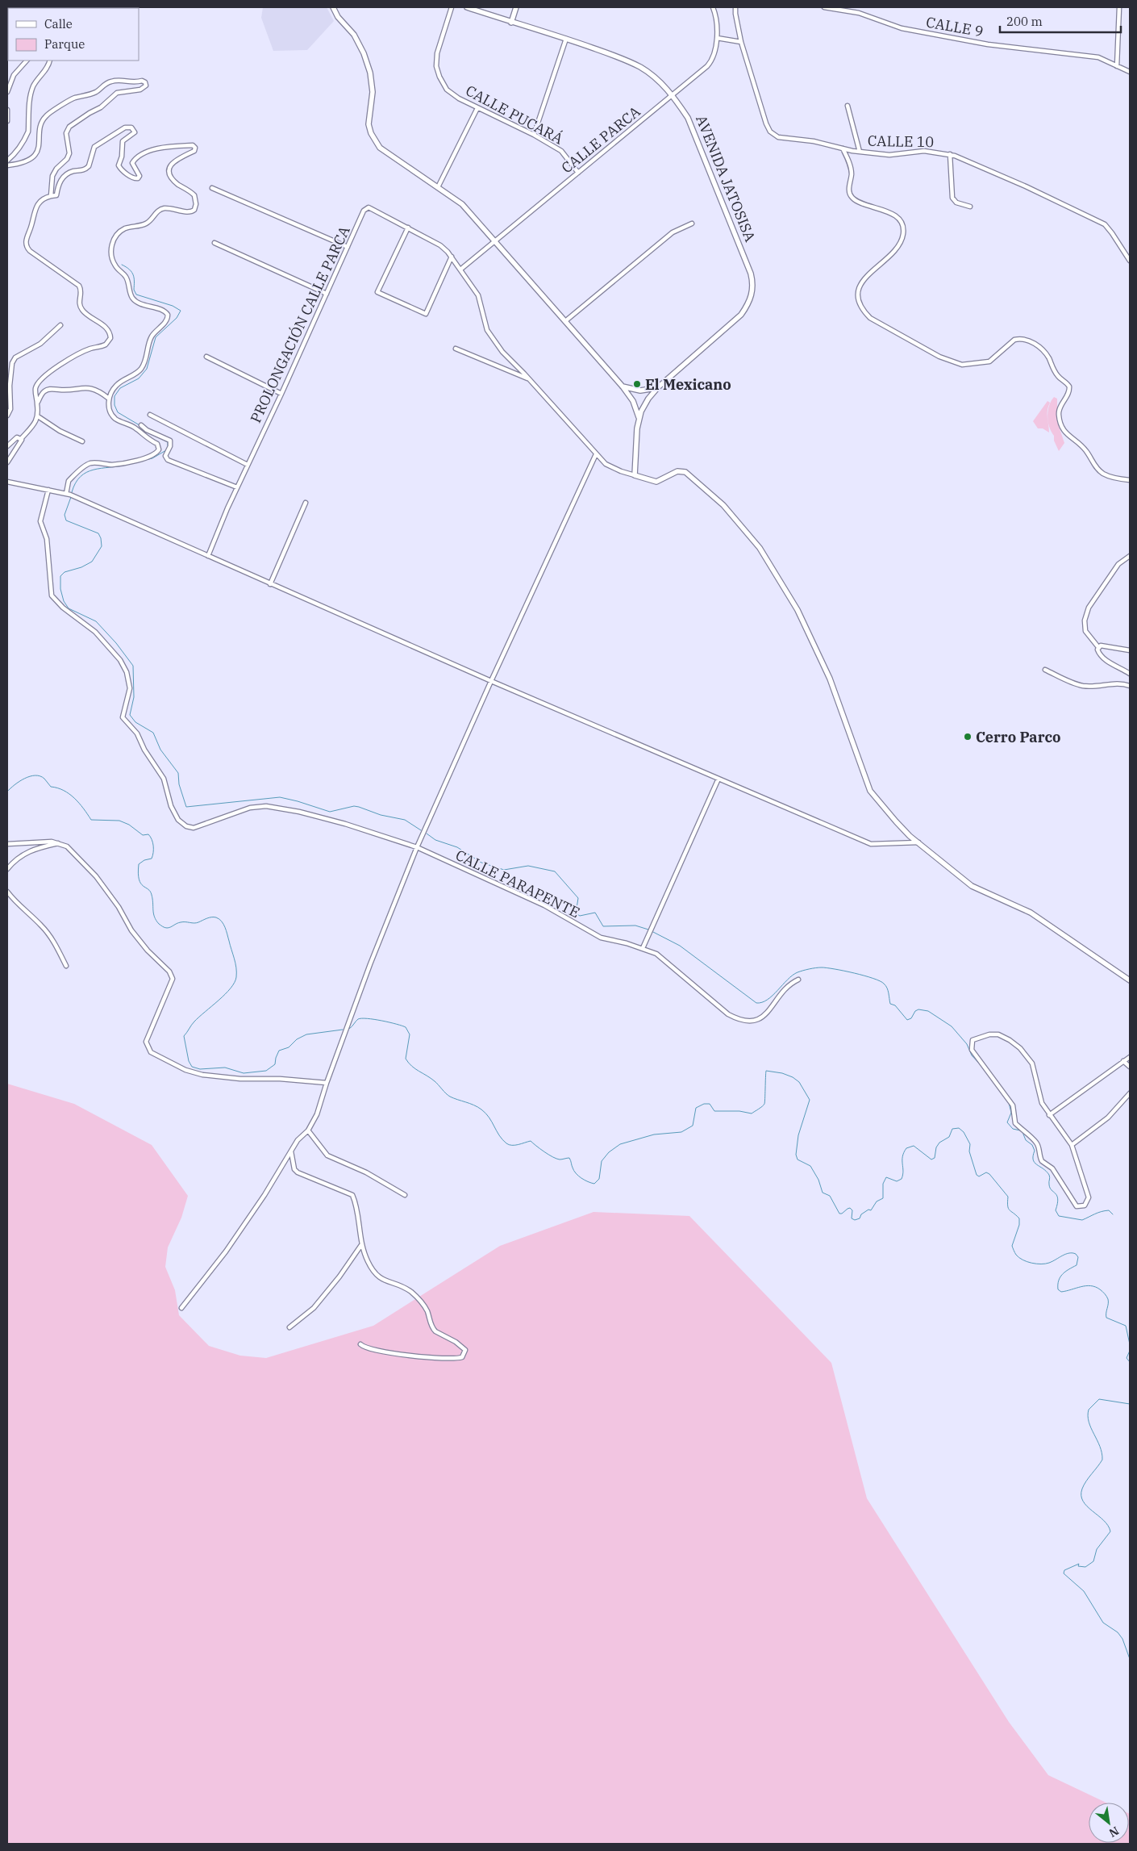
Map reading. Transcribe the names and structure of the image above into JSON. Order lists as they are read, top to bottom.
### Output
{
  "streets": {
    "street": [
      "CALLE 9",
      "CALLE PUCARÁ",
      "CALLE PARCA",
      "CALLE 10",
      "AVENIDA JATOSISA",
      "PROLONGACIÓN CALLE PARCA",
      "CALLE PARAPENTE"
    ]
  },
  "crossings": [
    ["CALLE PUCARÁ", "CALLE PARCA"],
    ["CALLE PARCA", "AVENIDA JATOSISA"],
    ["CALLE PARCA", "PROLONGACIÓN CALLE PARCA"],
    ["AVENIDA JATOSISA", "PROLONGACIÓN CALLE PARCA"]
  ],
  "places": ["El Mexicano", "Cerro Parco"],
  "legend": ["Calle", "Parque"],
  "scale_bar": "200 m",
  "north": "bottom right"
}
